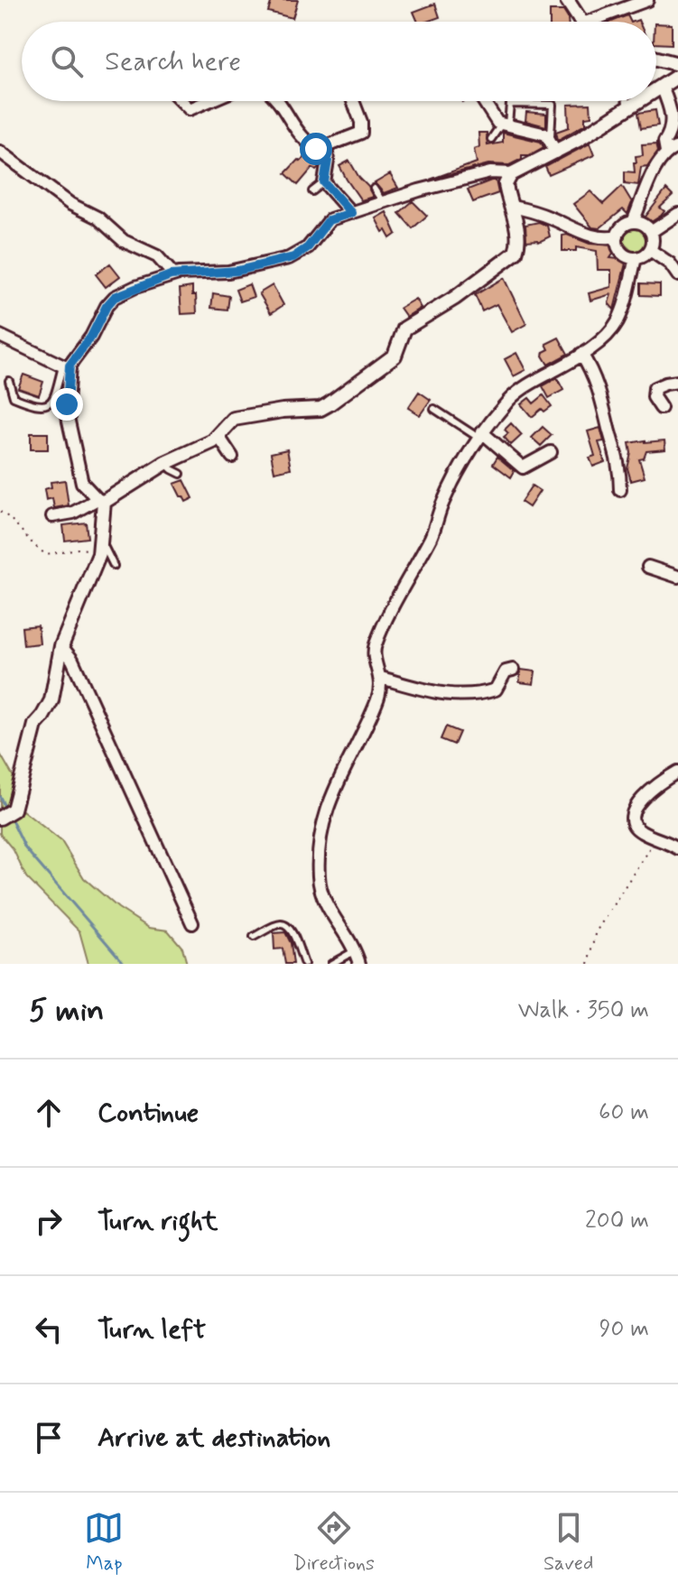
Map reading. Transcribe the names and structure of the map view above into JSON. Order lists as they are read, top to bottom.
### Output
{
  "page": {
    "search": "Search here",
    "heading": ["5 min", "Walk · 350 m"],
    "list": [
      ["Continue", "60 m"],
      ["Turn right", "200 m"],
      ["Turn left", "90 m"],
      "Arrive at destination"
    ],
    "nav": ["Map", "Directions", "Saved"]
  }
}
